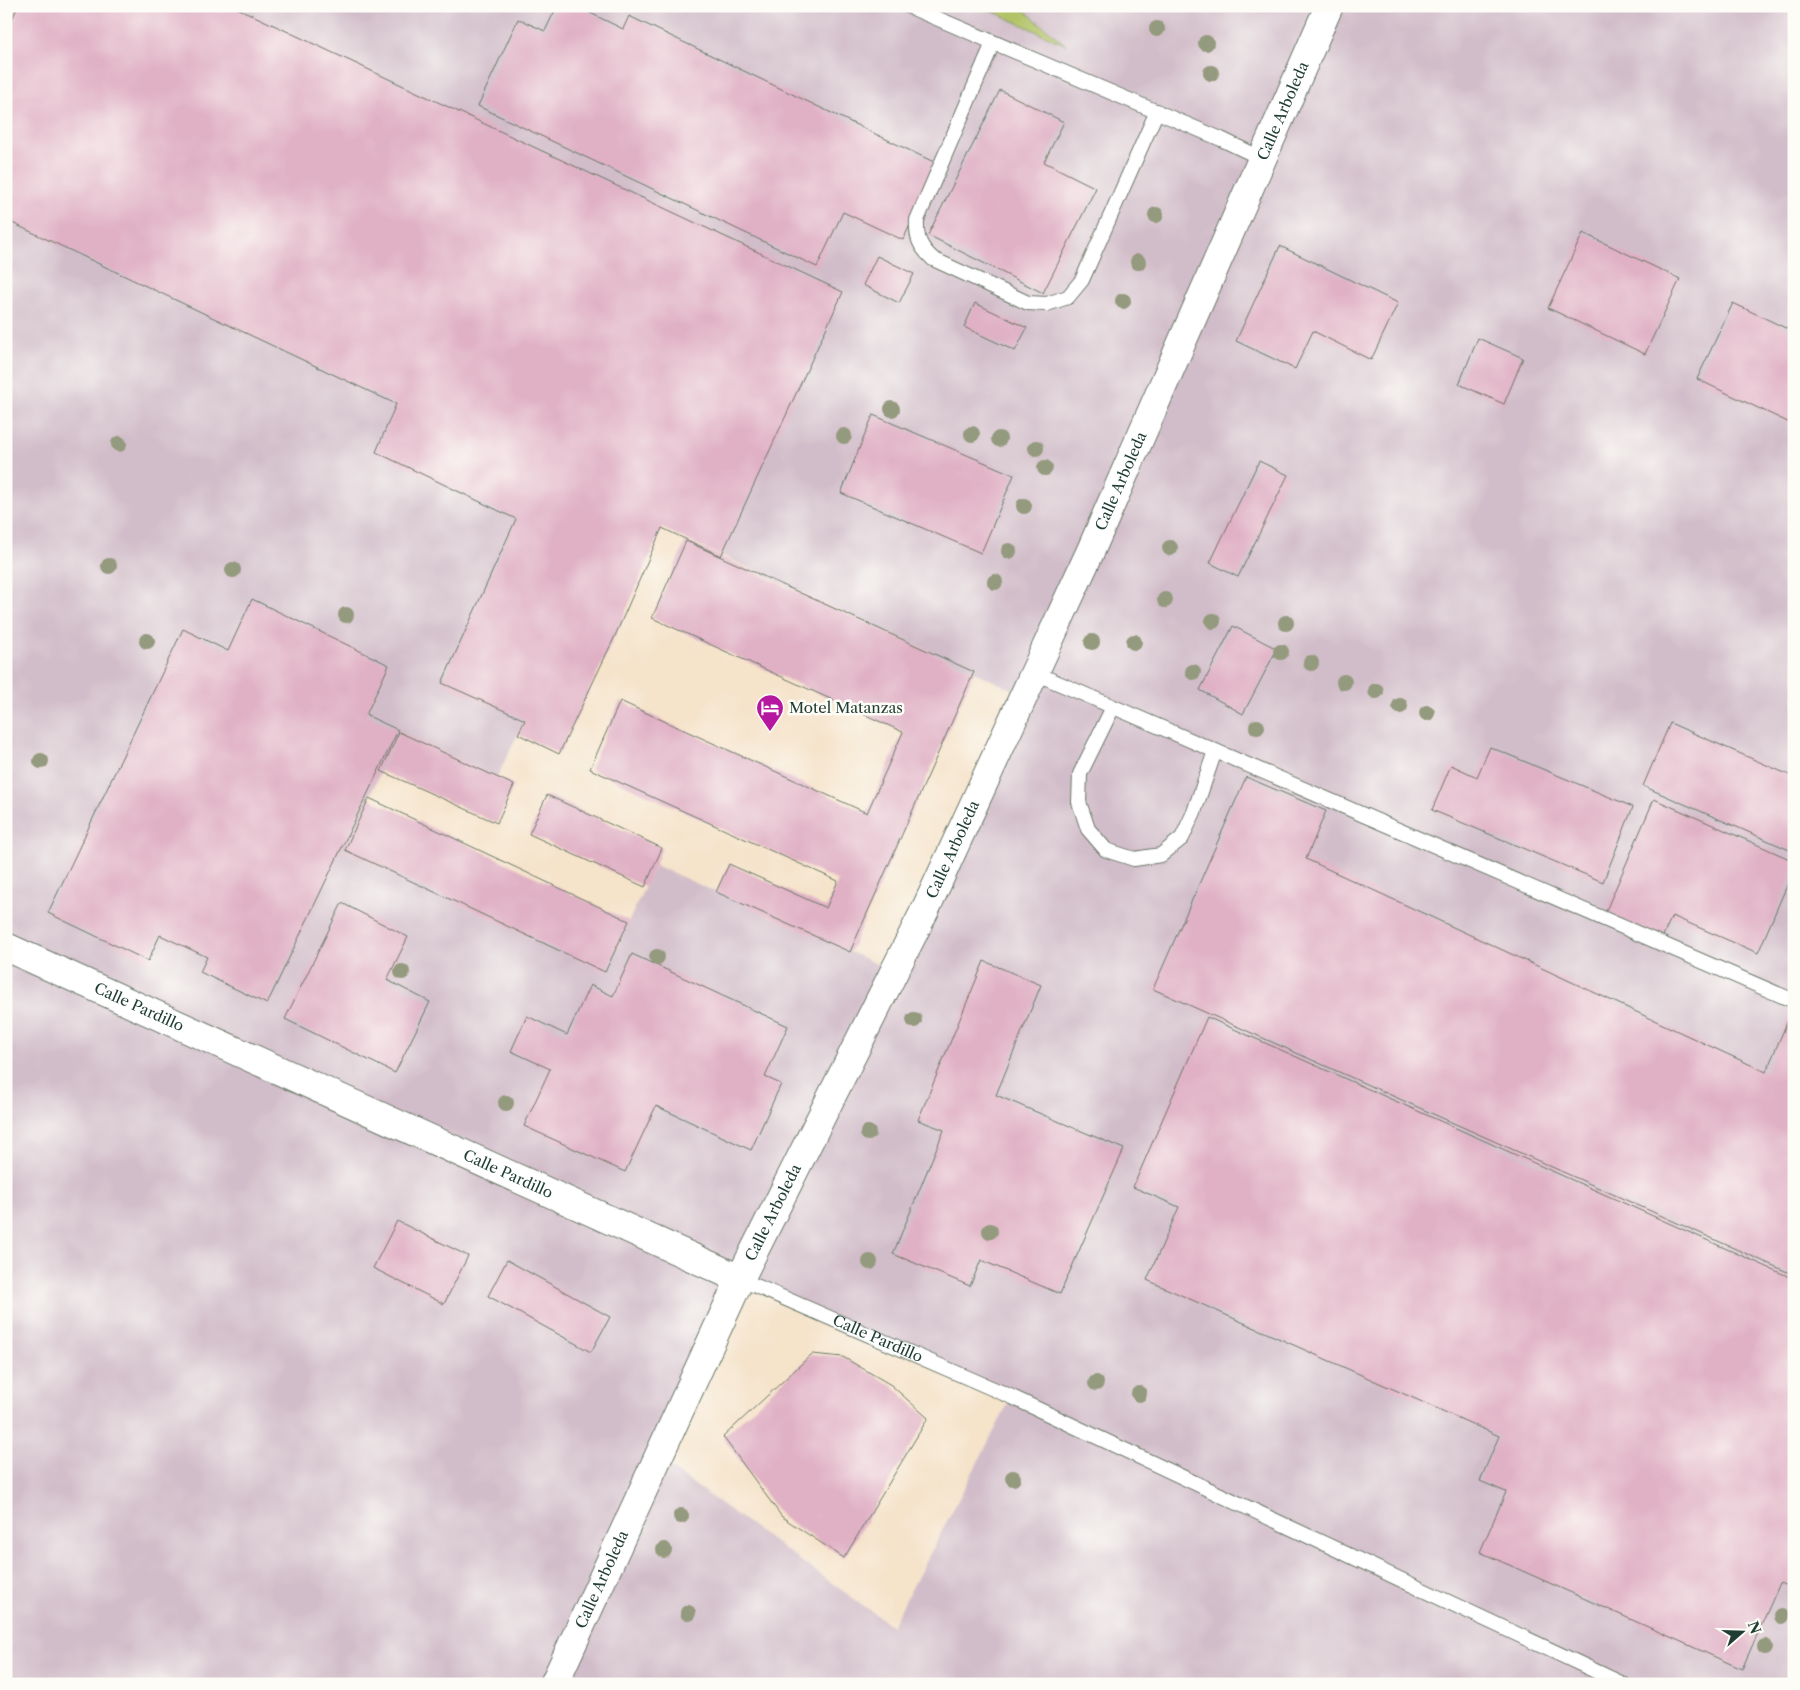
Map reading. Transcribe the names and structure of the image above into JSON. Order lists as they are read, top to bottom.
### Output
{
  "streets": {
    "street": ["Calle Arboleda", "Calle Pardillo"]
  },
  "crossings": [
    ["Calle Arboleda", "Calle Pardillo"]
  ],
  "places": {
    "hotel": ["Motel Matanzas"]
  },
  "north": "right"
}
